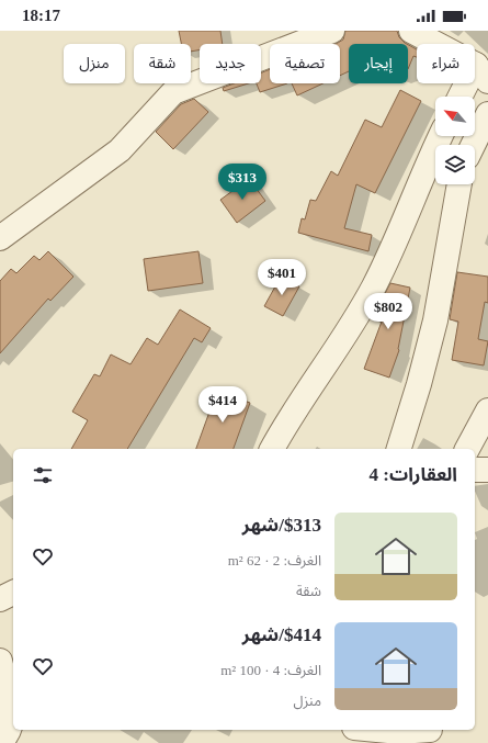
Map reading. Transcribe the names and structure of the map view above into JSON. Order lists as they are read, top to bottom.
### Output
{
  "north": "top left",
  "page": {
    "status": "18:17",
    "chip": [
      "شراء",
      "إيجار",
      "تصفية",
      "جديد",
      "شقة",
      "منزل"
    ],
    "price": [
      "$313",
      "$401",
      "$802",
      "$414"
    ],
    "heading": "العقارات: 4",
    "list": [
      {
        "name": "$313/شهر",
        "note": "الغرف: 2 · 62 m² · شقة"
      },
      {
        "name": "$414/شهر",
        "note": "الغرف: 4 · 100 m² · منزل"
      }
    ]
  }
}
